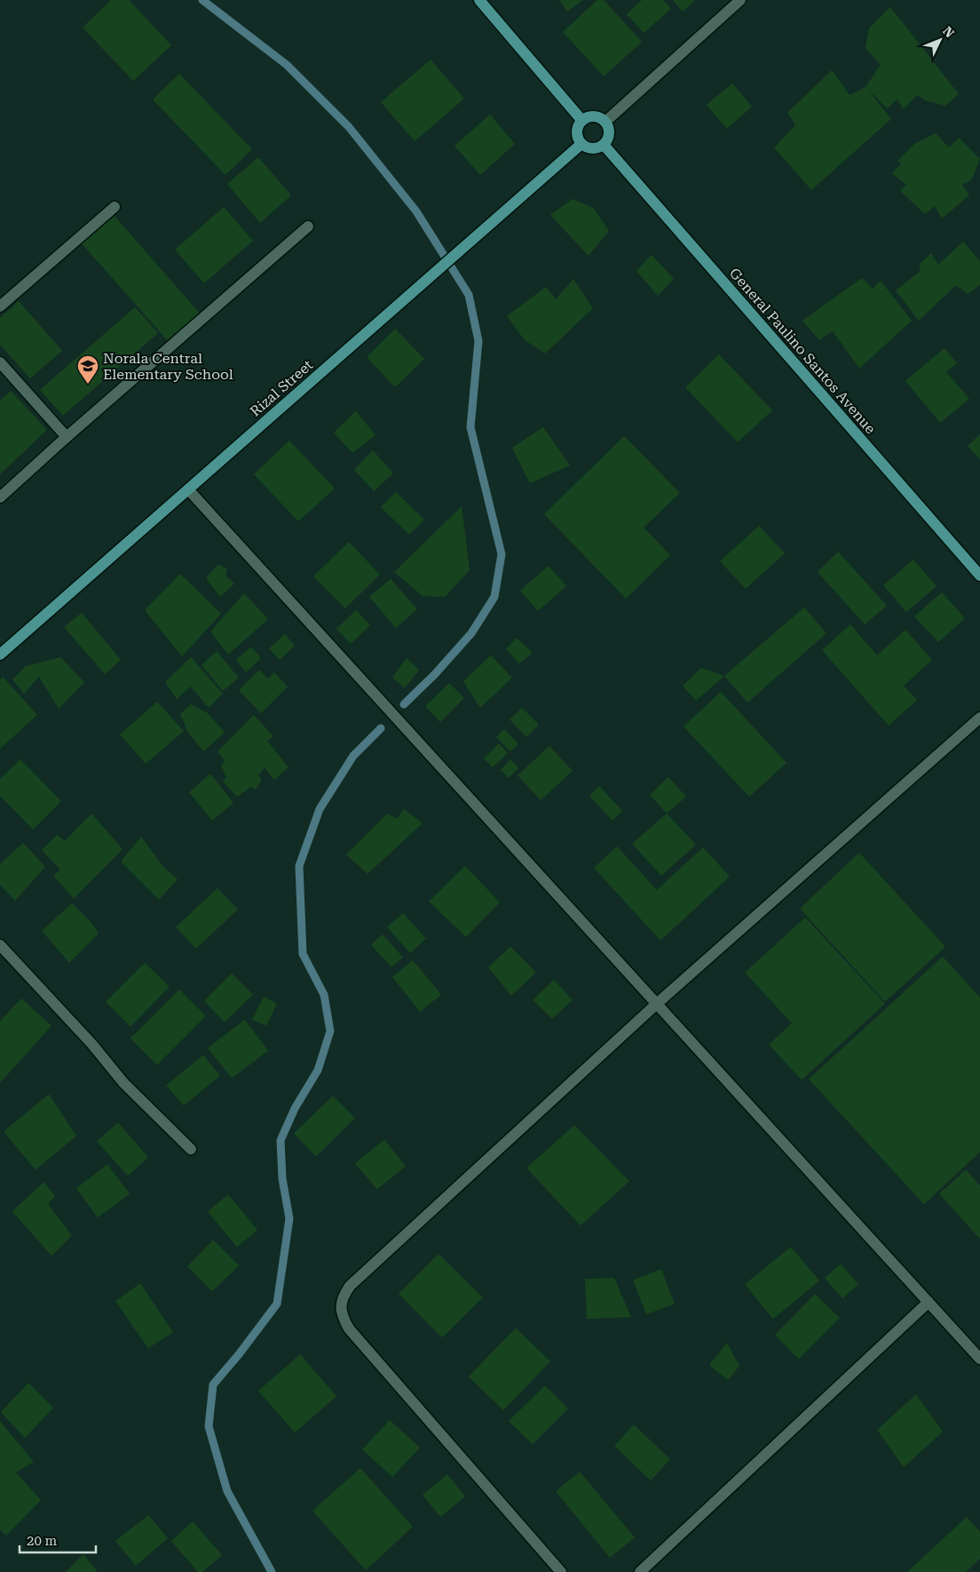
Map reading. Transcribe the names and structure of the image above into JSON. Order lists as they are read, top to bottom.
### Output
{
  "streets": {
    "main road": ["General Paulino Santos Avenue", "Rizal Street"]
  },
  "crossings": [
    ["General Paulino Santos Avenue", "Rizal Street"]
  ],
  "places": {
    "school or university": ["Norala Central Elementary School"]
  },
  "scale_bar": "20 m",
  "north": "top right"
}
